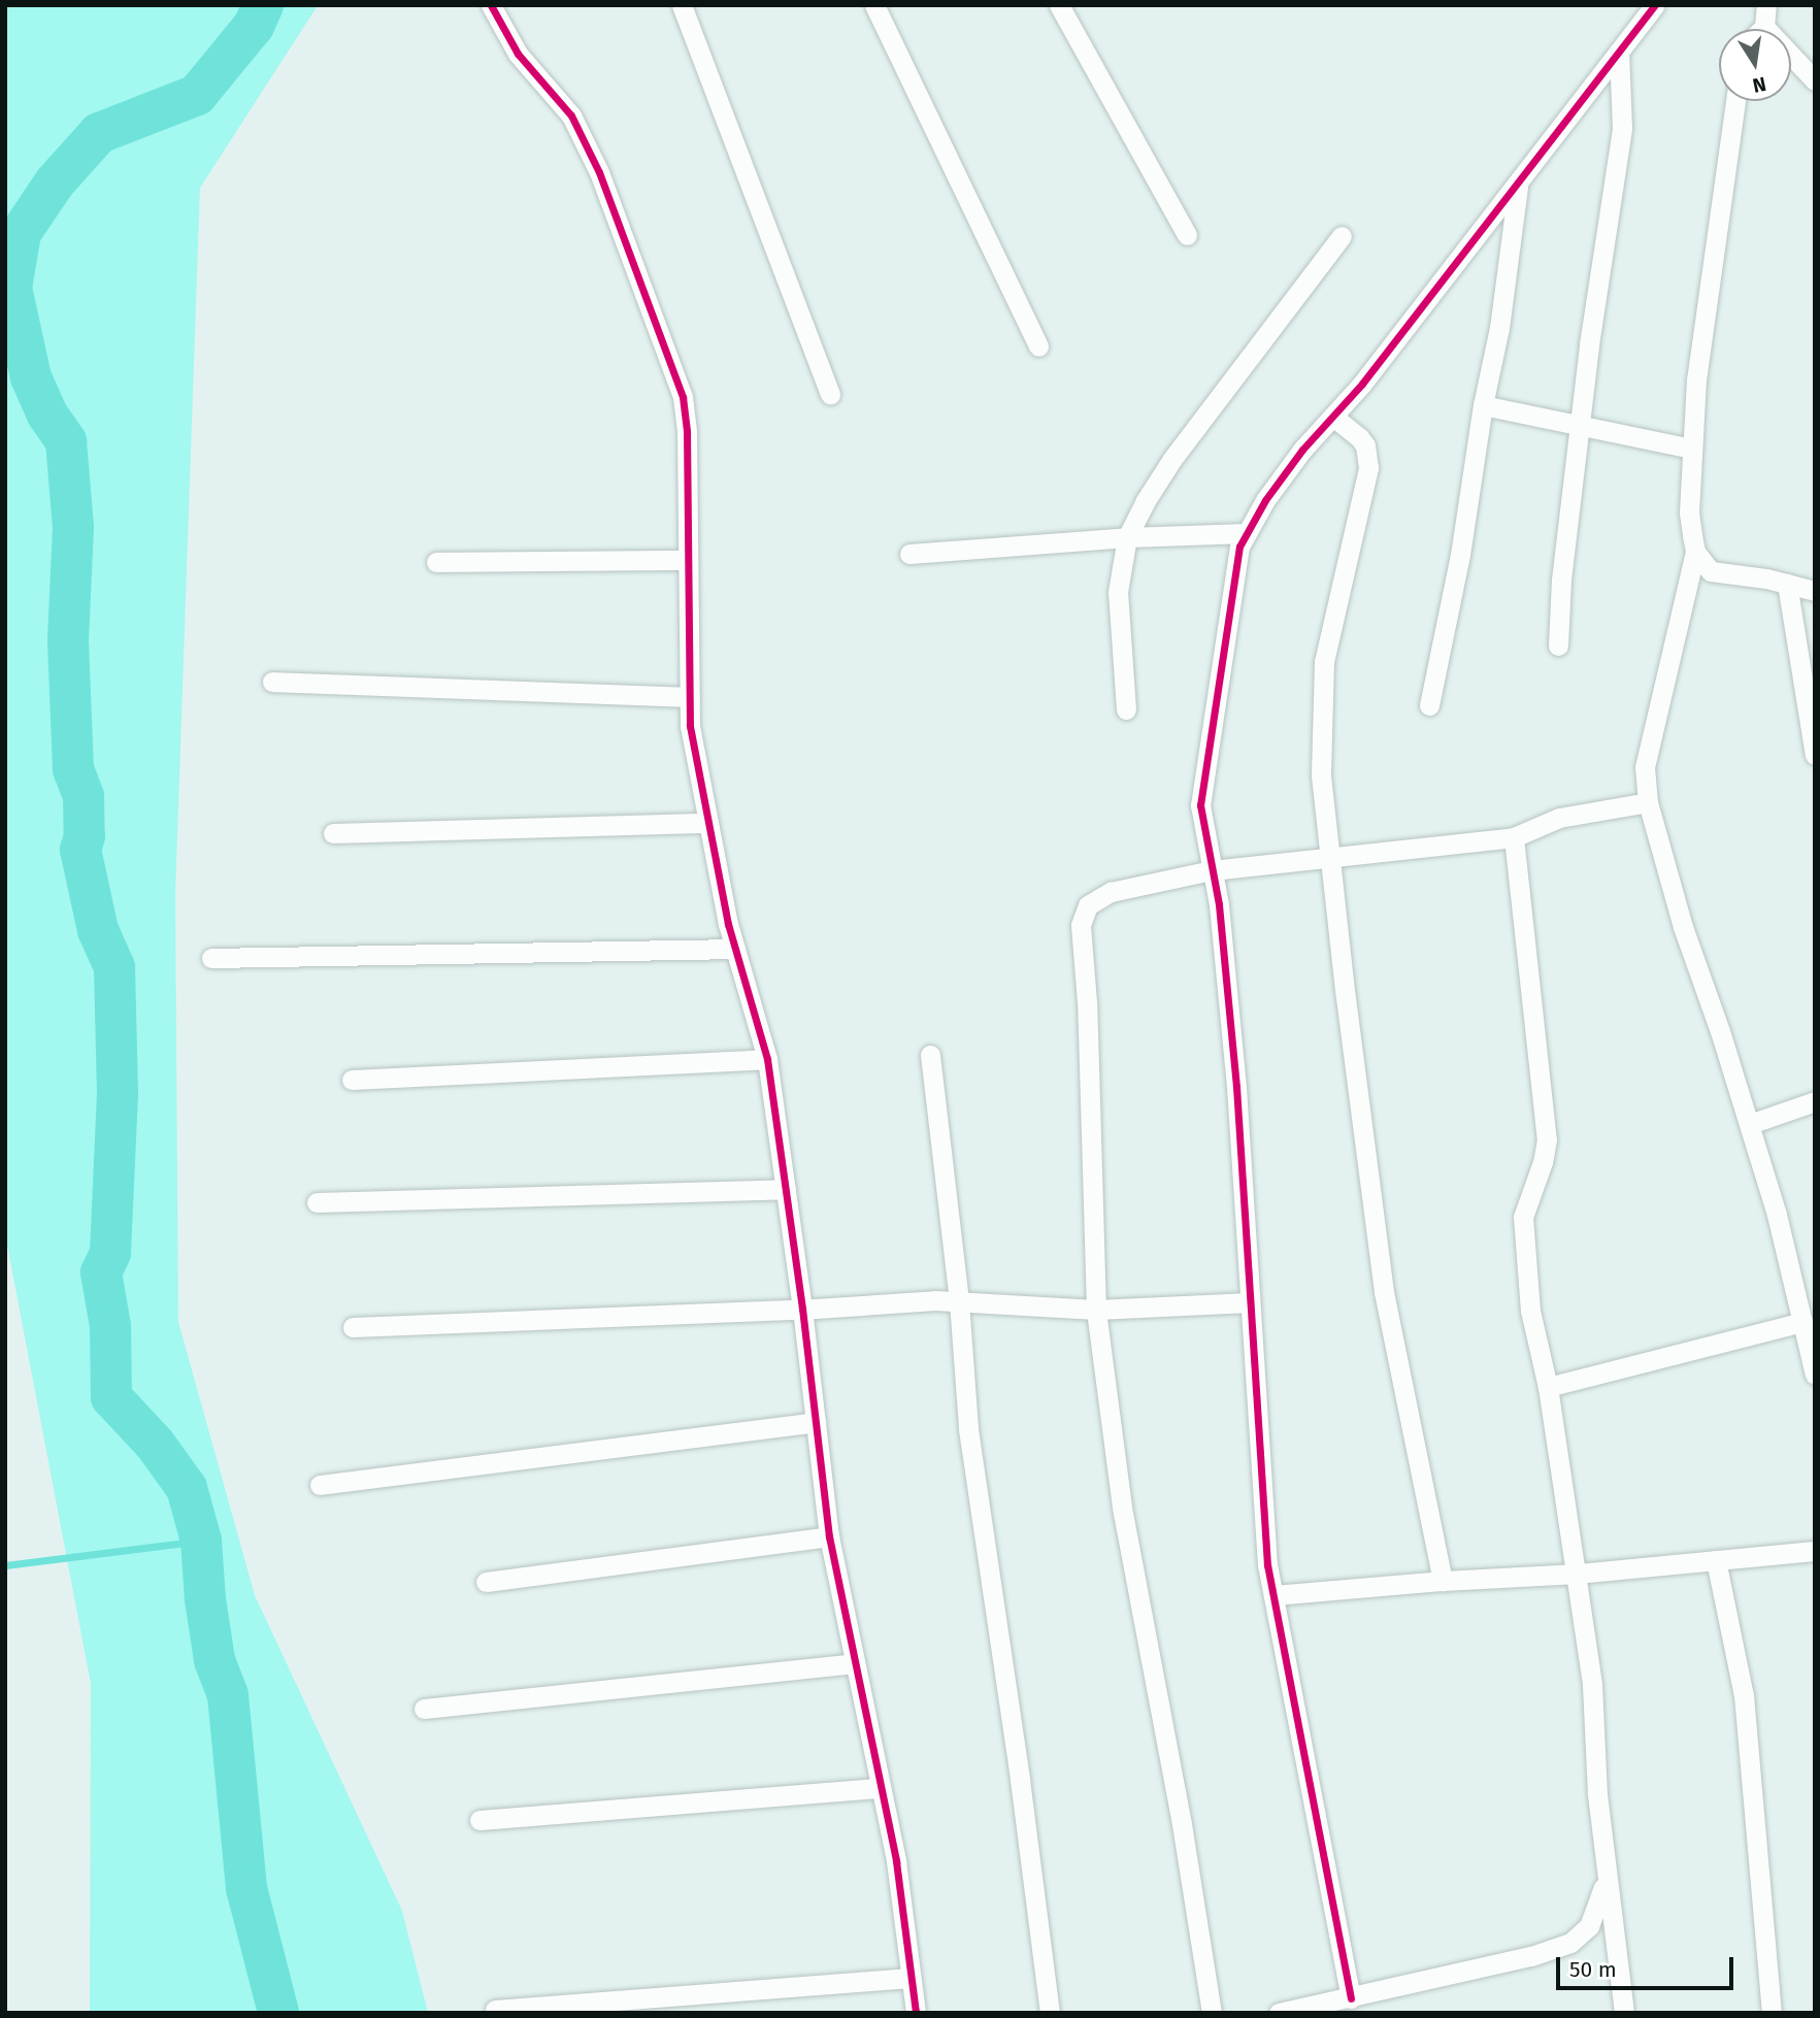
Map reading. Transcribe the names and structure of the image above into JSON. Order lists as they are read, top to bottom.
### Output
{
  "scale_bar": "50 m",
  "north": "bottom"
}
